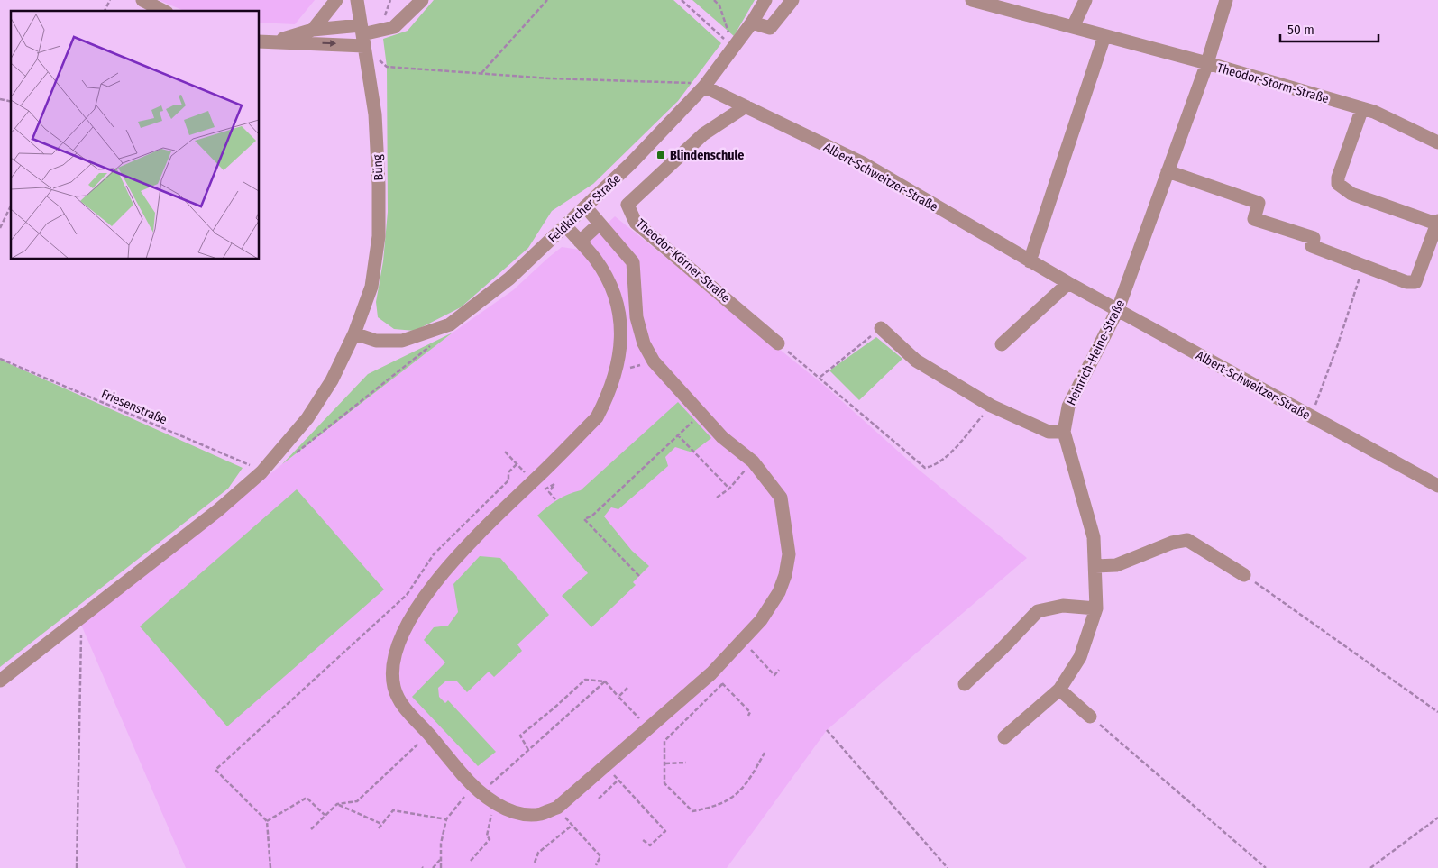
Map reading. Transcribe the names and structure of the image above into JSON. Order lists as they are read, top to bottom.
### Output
{
  "streets": {
    "street": [
      "Theodor-Storm-Straße",
      "Büng",
      "Albert-Schweitzer-Straße",
      "Feldkircher Straße",
      "Theodor-Körner-Straße",
      "Heinrich-Heine-Straße"
    ],
    "path": ["Friesenstraße"]
  },
  "crossings": [
    ["Theodor-Storm-Straße", "Heinrich-Heine-Straße"],
    ["Büng", "Feldkircher Straße"],
    ["Büng", "Friesenstraße"],
    ["Albert-Schweitzer-Straße", "Feldkircher Straße"],
    ["Albert-Schweitzer-Straße", "Theodor-Körner-Straße"],
    ["Albert-Schweitzer-Straße", "Heinrich-Heine-Straße"]
  ],
  "places": {
    "transit": ["Blindenschule"]
  },
  "scale_bar": "50 m"
}
